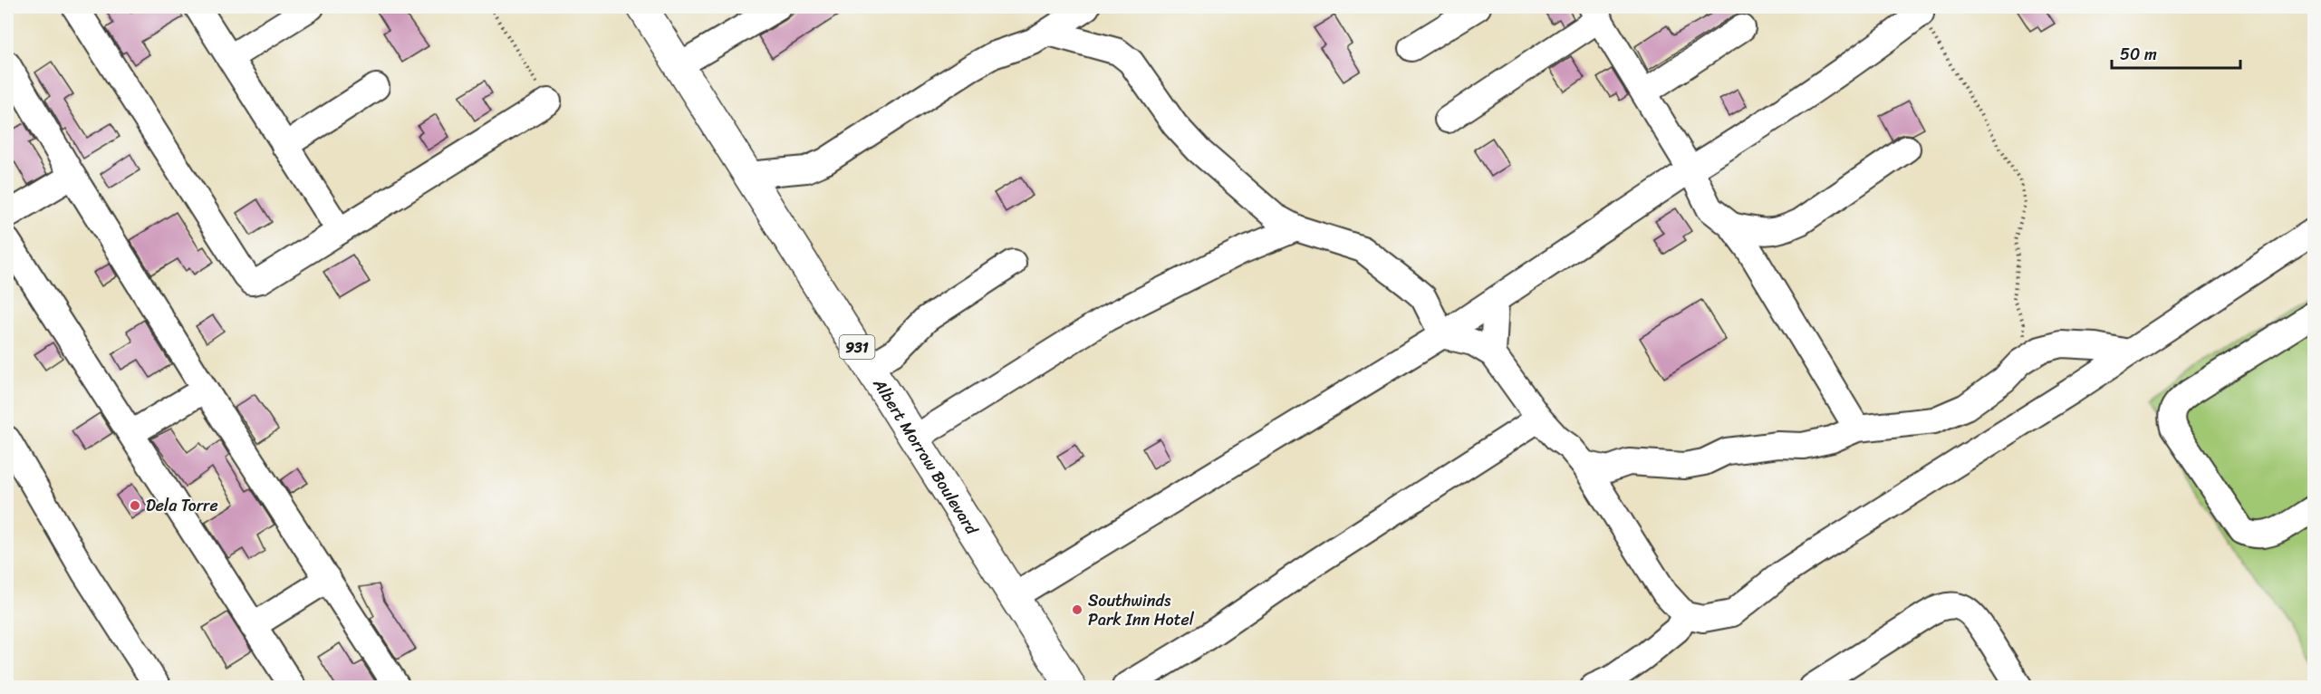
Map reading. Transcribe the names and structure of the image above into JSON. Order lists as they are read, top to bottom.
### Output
{
  "streets": {
    "highway": ["931", "Albert Morrow Boulevard"]
  },
  "places": ["Dela Torre", "Southwinds Park Inn Hotel"],
  "scale_bar": "50 m"
}
